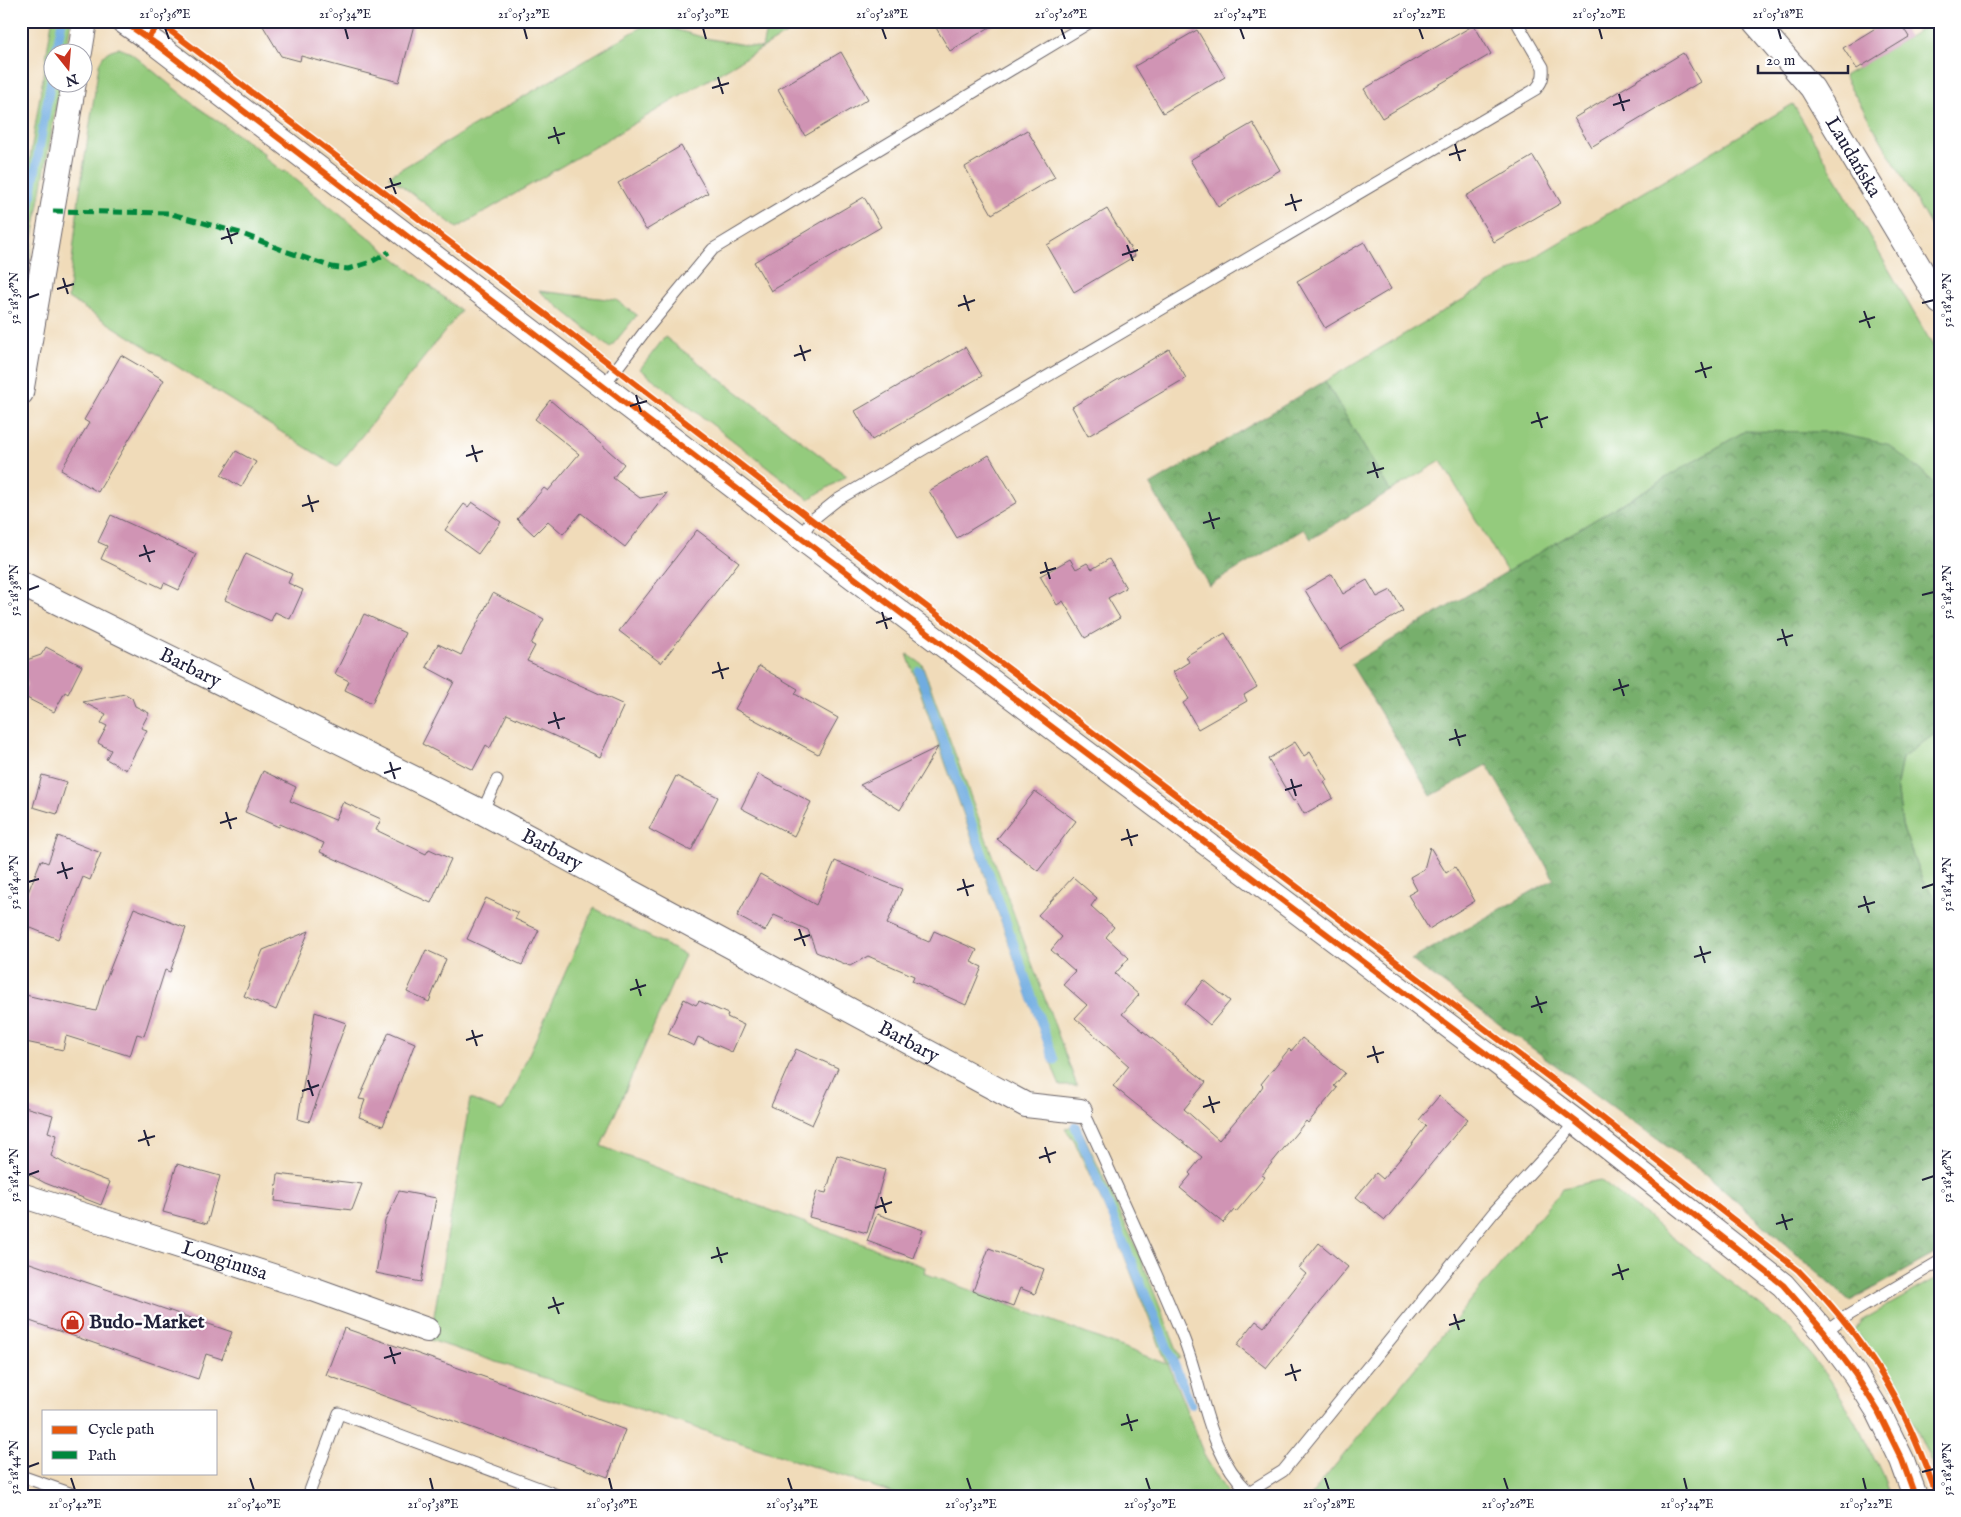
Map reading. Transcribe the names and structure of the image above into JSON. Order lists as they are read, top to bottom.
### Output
{
  "streets": {
    "street": ["Laudańska", "Barbary", "Longinusa"]
  },
  "places": {
    "shop": ["Budo-Market"]
  },
  "legend": ["Cycle path", "Path"],
  "scale_bar": "20 m",
  "north": "bottom",
  "coordinates": [
    "21°05'36\"E",
    "21°05'34\"E",
    "21°05'32\"E",
    "21°05'30\"E",
    "21°05'28\"E",
    "21°05'26\"E",
    "21°05'24\"E",
    "21°05'22\"E",
    "21°05'20\"E",
    "21°05'18\"E",
    "52°18'36\"N",
    "52°18'40\"N",
    "52°18'38\"N",
    "52°18'42\"N",
    "52°18'44\"N",
    "52°18'46\"N",
    "52°18'48\"N",
    "21°05'42\"E",
    "21°05'40\"E",
    "21°05'38\"E"
  ]
}
